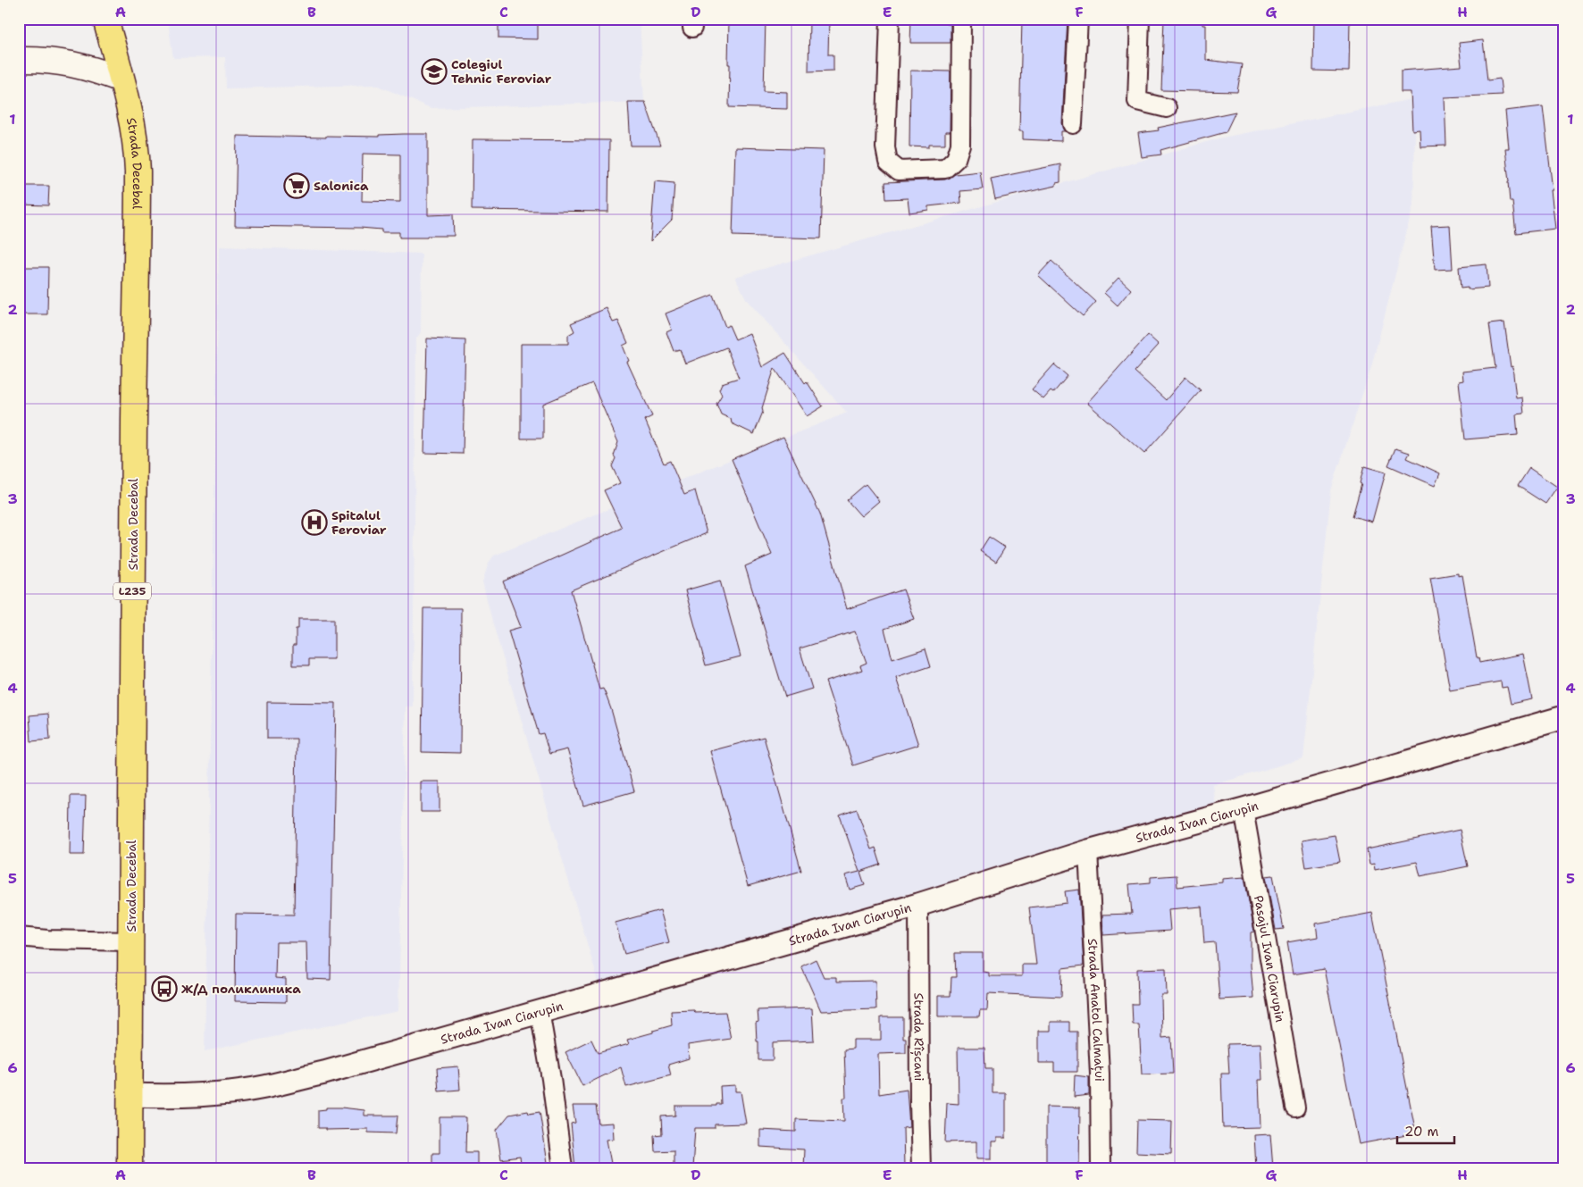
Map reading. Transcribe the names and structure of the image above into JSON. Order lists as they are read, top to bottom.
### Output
{
  "streets": {
    "main road": ["Strada Decebal", "L235"],
    "street": [
      "Strada Ivan Ciarupin",
      "Pasajul Ivan Ciarupin",
      "Strada Anatol Calmațui",
      "Strada Rîșcani"
    ]
  },
  "crossings": [
    ["Strada Decebal", "Strada Ivan Ciarupin"],
    ["Strada Ivan Ciarupin", "Pasajul Ivan Ciarupin"],
    ["Strada Ivan Ciarupin", "Strada Anatol Calmațui"],
    ["Strada Ivan Ciarupin", "Strada Rîșcani"]
  ],
  "places": {
    "school or university": ["Colegiul Tehnic Feroviar"],
    "supermarket": ["Salonica"],
    "hospital": ["Spitalul Feroviar"],
    "bus stop": ["Ж/Д поликлиника"]
  },
  "scale_bar": "20 m",
  "grid": {
    "columns": [
      "A",
      "B",
      "C",
      "D",
      "E",
      "F",
      "G",
      "H"
    ],
    "rows": [
      "1",
      "2",
      "3",
      "4",
      "5",
      "6"
    ]
  }
}
